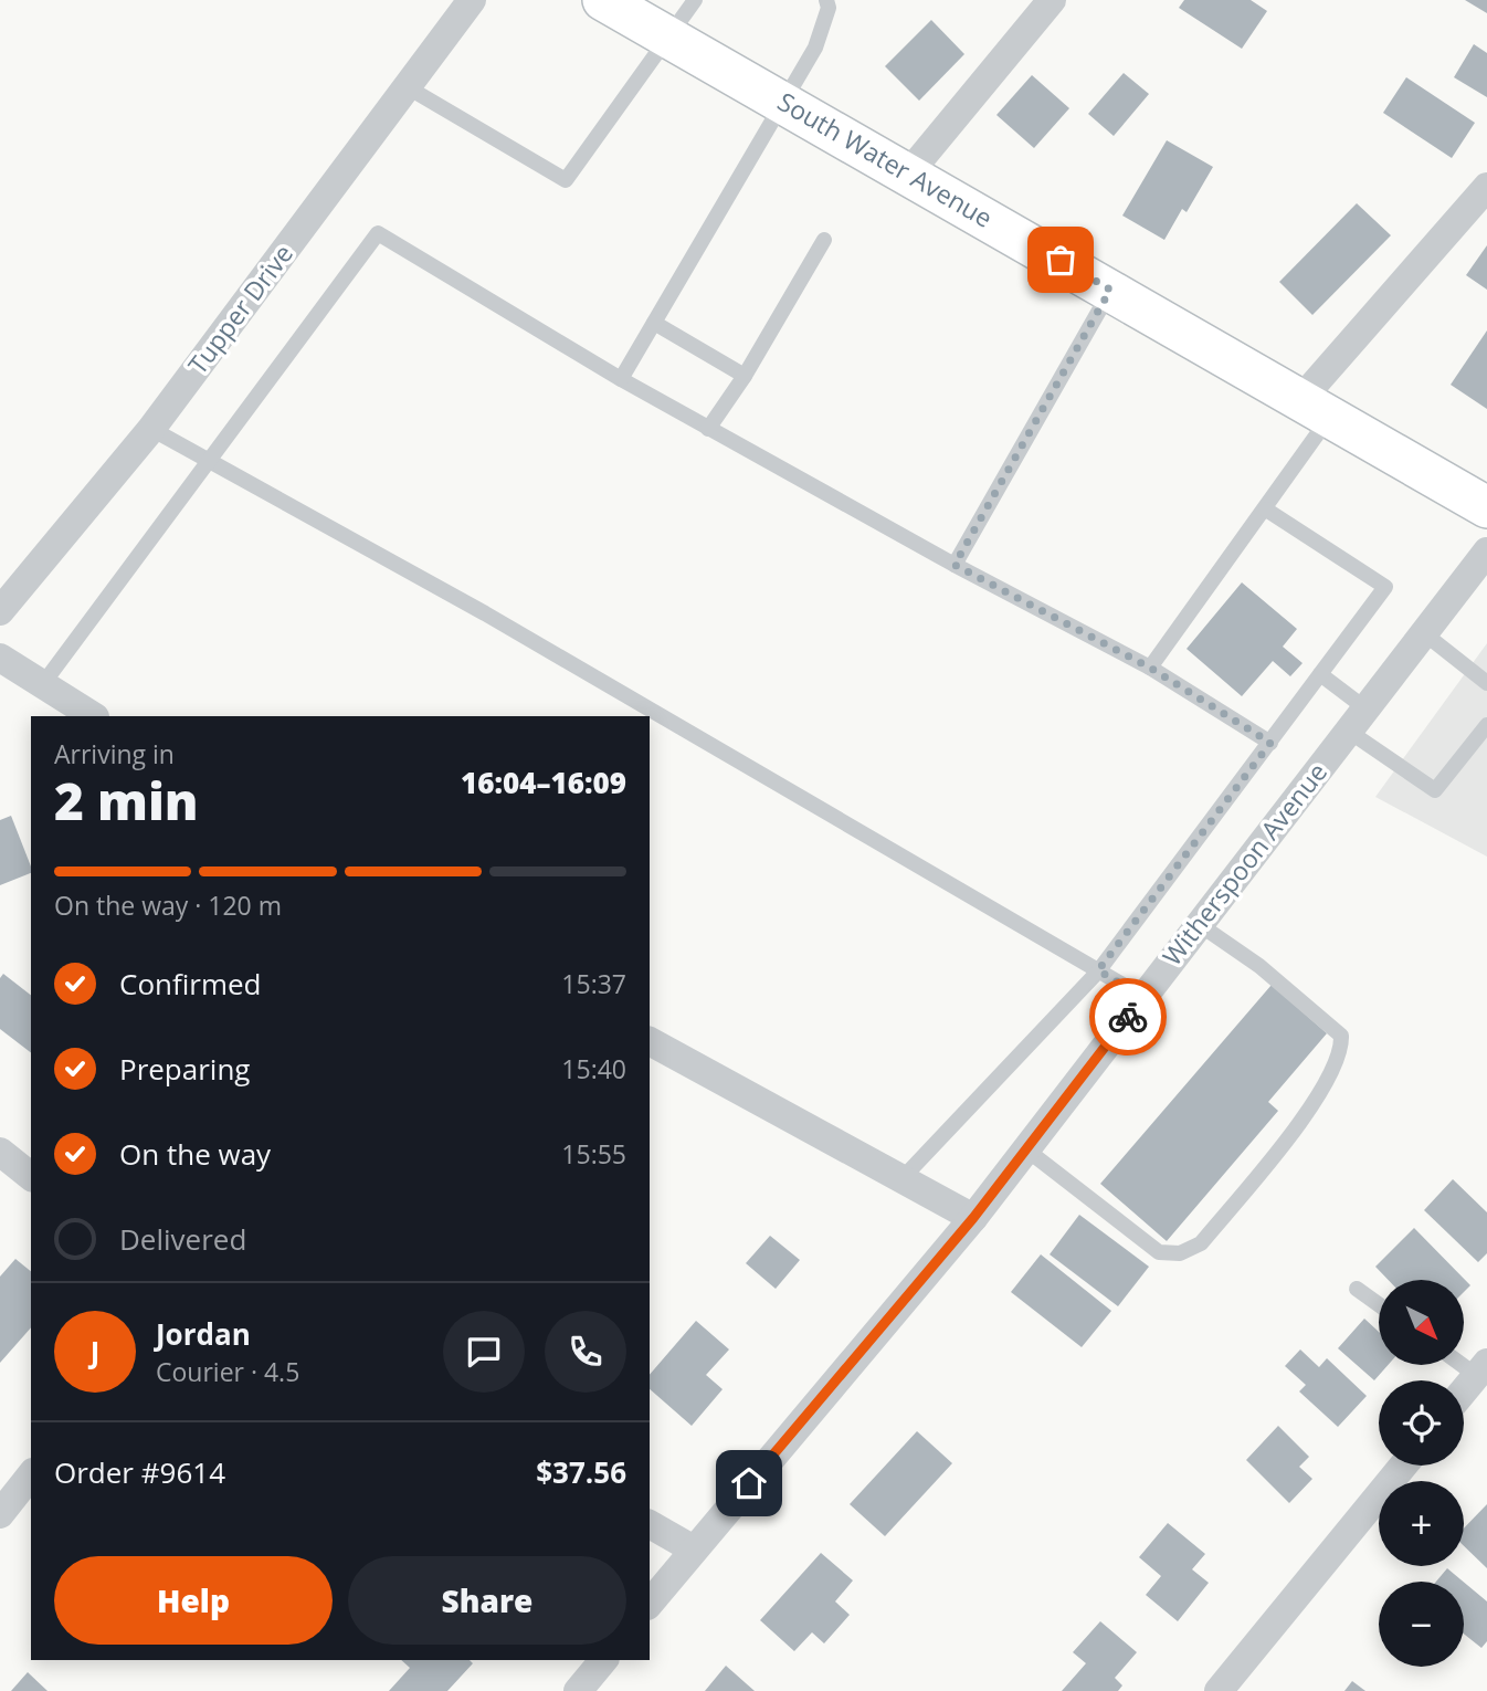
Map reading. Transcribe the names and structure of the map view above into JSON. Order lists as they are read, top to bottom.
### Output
{
  "streets": {
    "main road": ["South Water Avenue"],
    "street": ["Tupper Drive", "Witherspoon Avenue"]
  },
  "north": "bottom right",
  "page": {
    "heading": ["2 min", "Arriving in", "16:04–16:09"],
    "panel": [
      "Jordan",
      "Courier · 4.5",
      "Order #9614",
      "$37.56"
    ],
    "bar": "On the way · 120 m",
    "list": [
      ["Confirmed", "15:37"],
      ["Preparing", "15:40"],
      ["On the way", "15:55"],
      "Delivered"
    ],
    "map_buttons": ["+", "−"],
    "round": "J",
    "buttons": ["Help", "Share"]
  }
}
